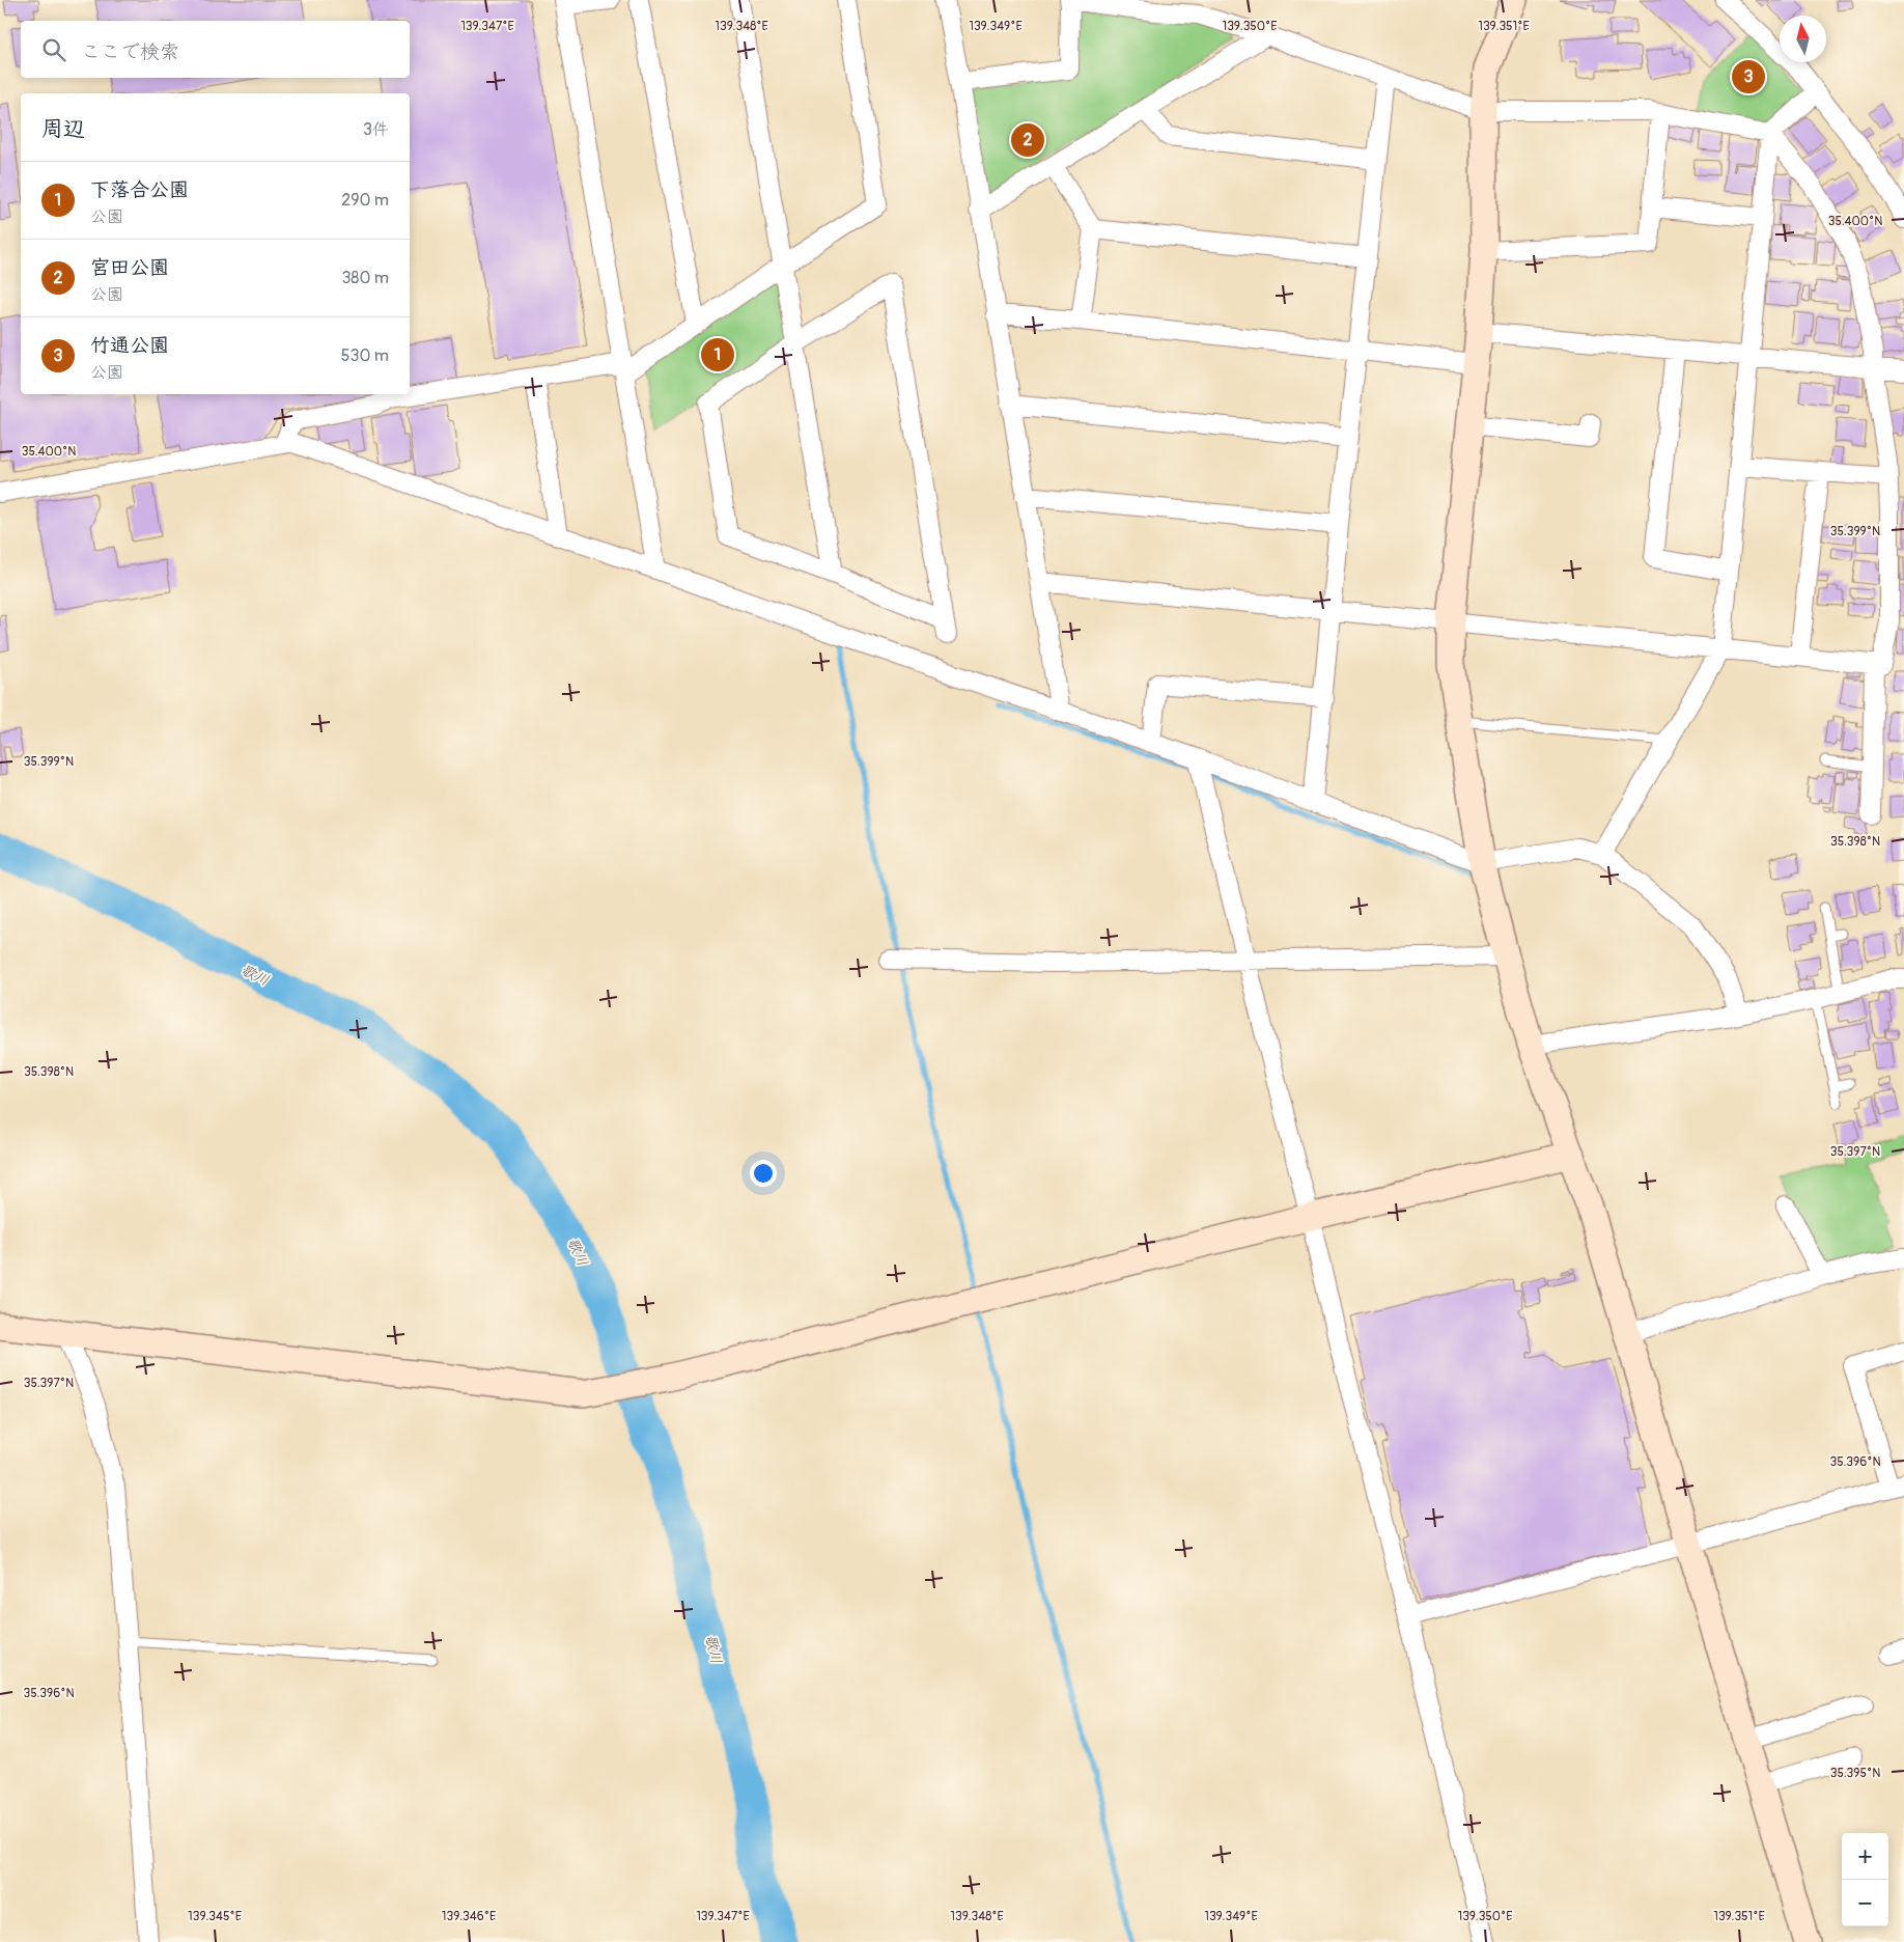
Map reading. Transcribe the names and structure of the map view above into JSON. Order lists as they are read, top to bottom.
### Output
{
  "water": ["歌川"],
  "north": "top",
  "page": {
    "search": "ここで検索",
    "pins": ["3", "2", "1"],
    "heading": ["周辺", "3件"],
    "list": [
      {
        "mark": "1",
        "name": "下落合公園",
        "note": "公園",
        "value": "290 m"
      },
      {
        "mark": "2",
        "name": "宮田公園",
        "note": "公園",
        "value": "380 m"
      },
      {
        "mark": "3",
        "name": "竹通公園",
        "note": "公園",
        "value": "530 m"
      }
    ],
    "map_buttons": ["+", "−"]
  },
  "coordinates": [
    "139.347°E",
    "139.348°E",
    "139.349°E",
    "139.350°E",
    "139.351°E",
    "35.400°N",
    "35.399°N",
    "35.398°N",
    "35.397°N",
    "35.396°N",
    "35.395°N",
    "139.345°E",
    "139.346°E"
  ]
}
